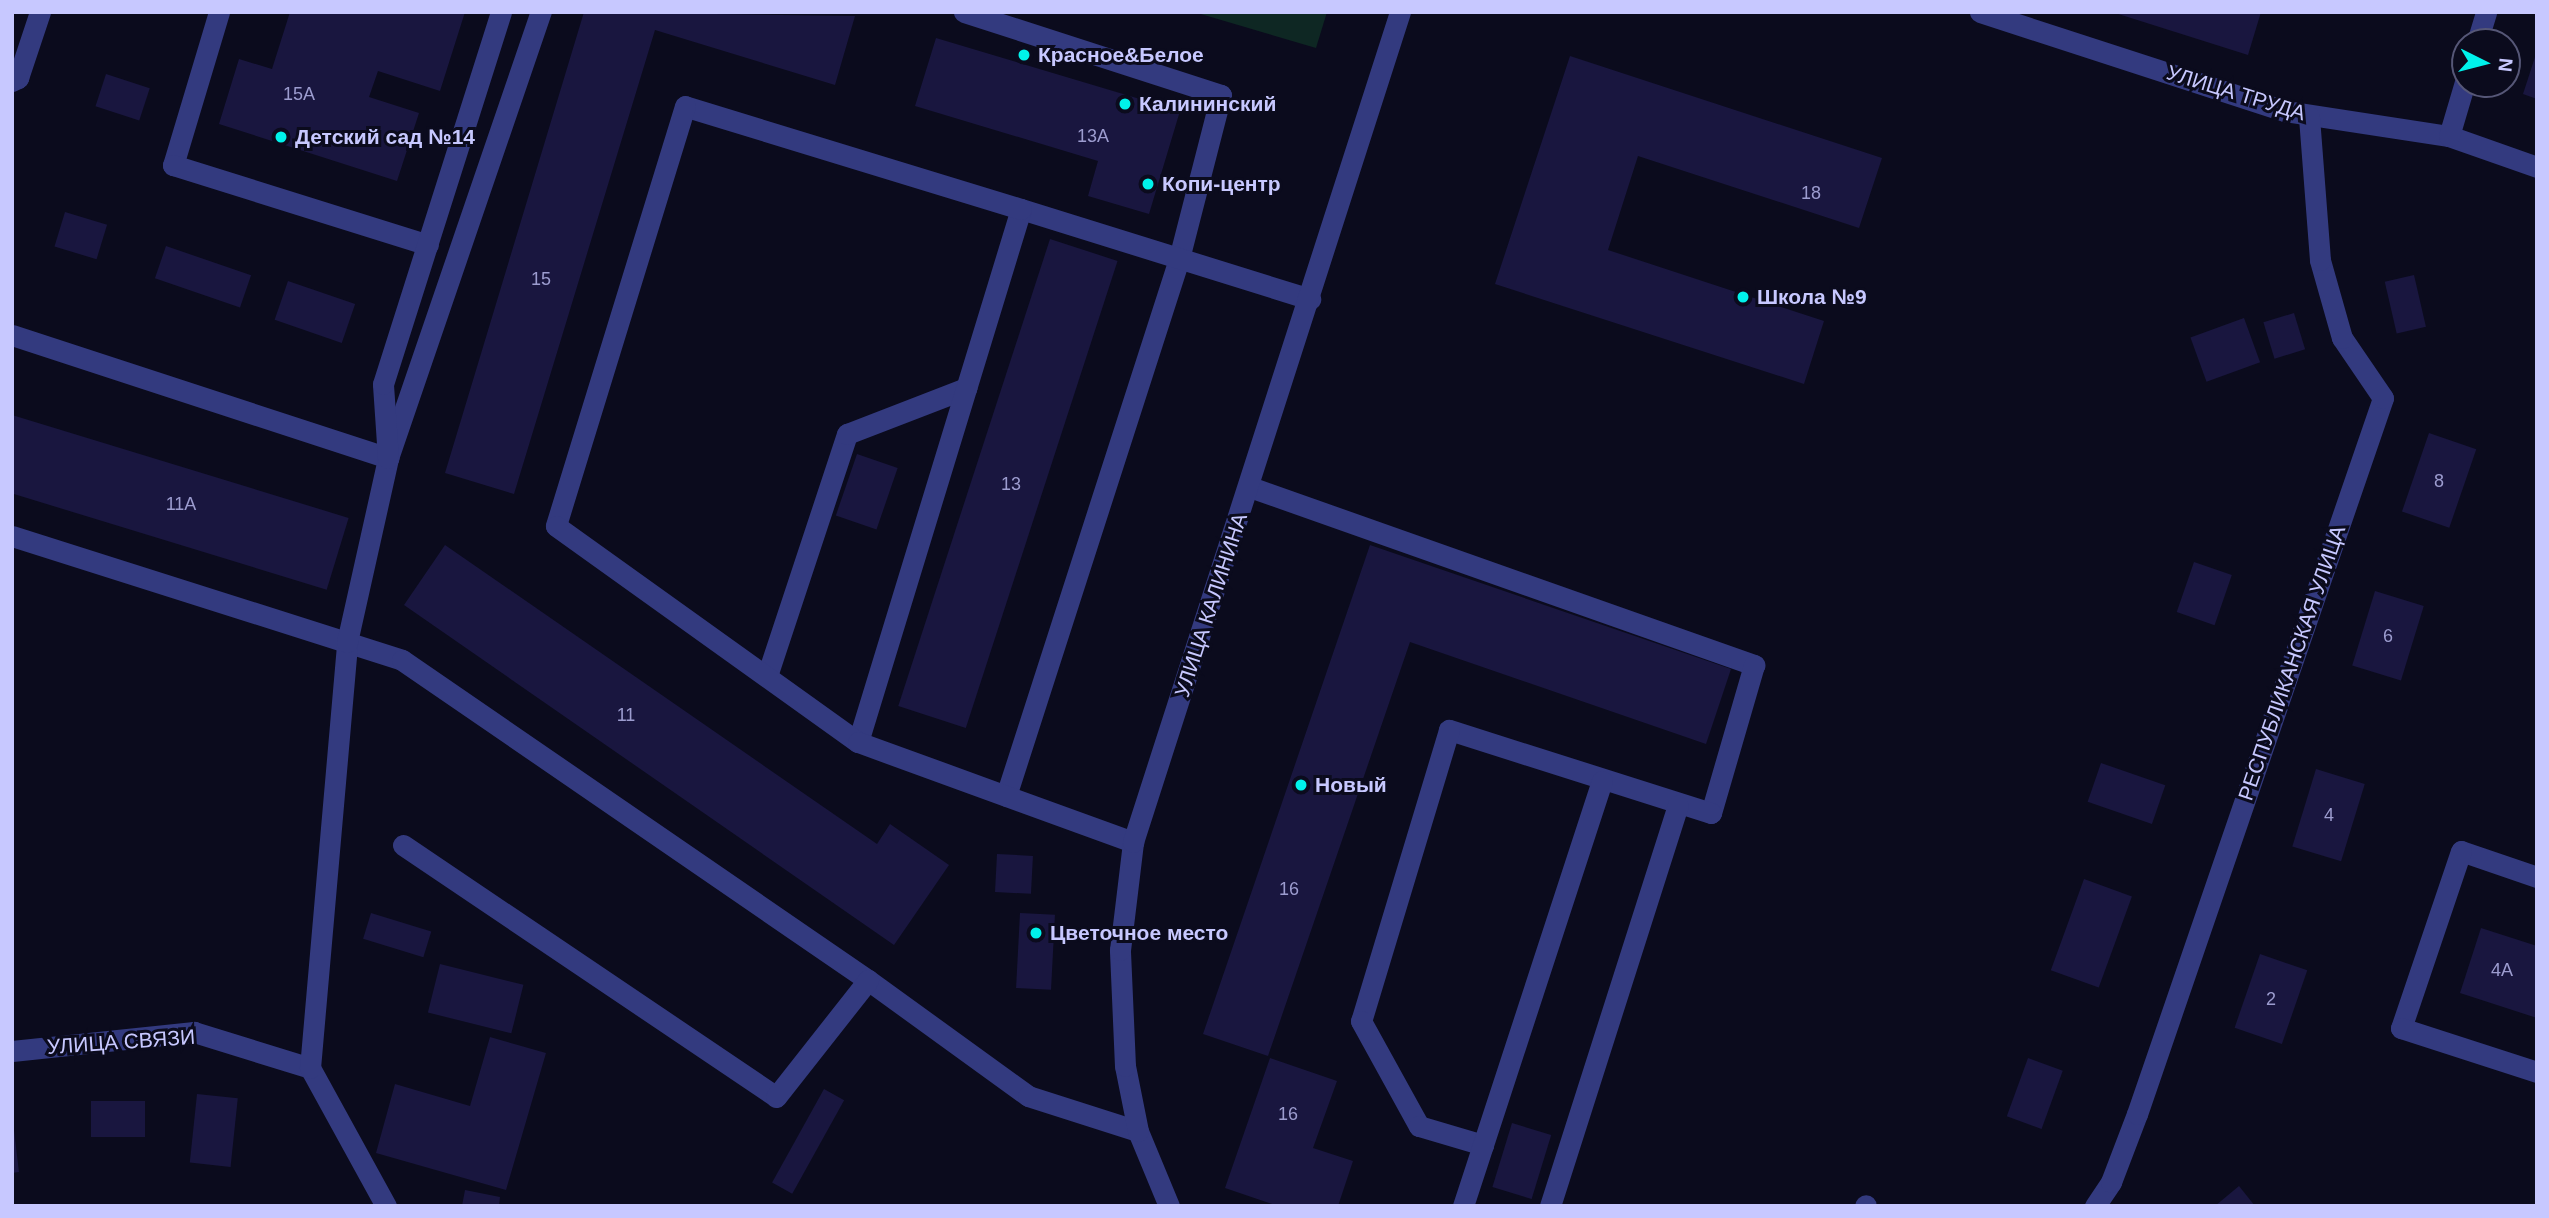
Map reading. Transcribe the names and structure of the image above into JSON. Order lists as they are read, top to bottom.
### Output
{
  "streets": {
    "street": [
      "УЛИЦА ТРУДА",
      "УЛИЦА КАЛИНИНА",
      "РЕСПУБЛИКАНСКАЯ УЛИЦА",
      "УЛИЦА СВЯЗИ"
    ]
  },
  "crossings": [
    ["УЛИЦА ТРУДА", "РЕСПУБЛИКАНСКАЯ УЛИЦА"]
  ],
  "places": [
    "Красное&Белое",
    "Калининский",
    "Детский сад №14",
    "Копи-центр",
    "Школа №9",
    "Новый",
    "Цветочное место"
  ],
  "house_numbers": [
    "15А",
    "13А",
    "18",
    "15",
    "8",
    "13",
    "11А",
    "6",
    "11",
    "4",
    "16",
    "4А",
    "2",
    "16"
  ],
  "north": "right"
}
